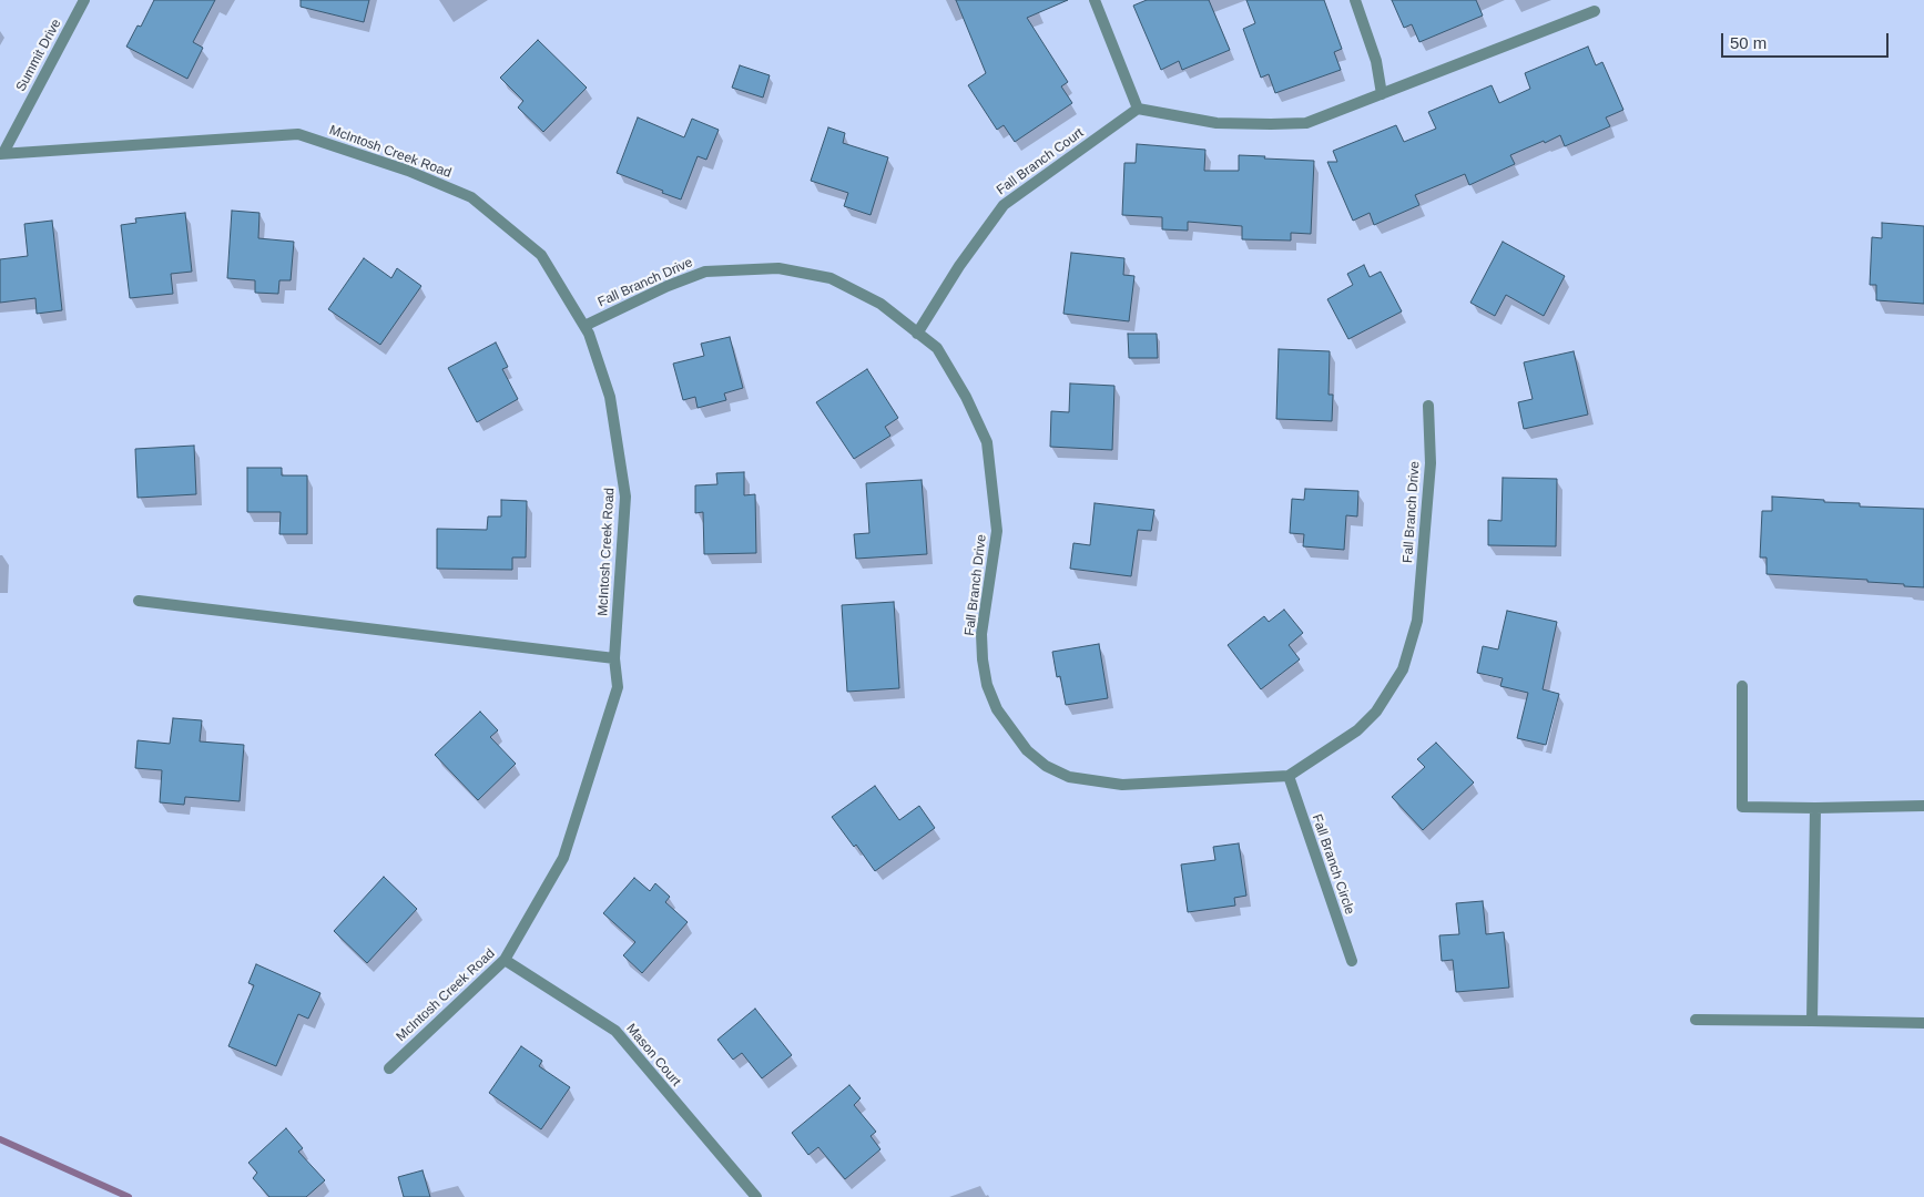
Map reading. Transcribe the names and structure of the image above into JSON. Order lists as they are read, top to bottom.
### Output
{
  "streets": {
    "street": [
      "Summit Drive",
      "McIntosh Creek Road",
      "Fall Branch Court",
      "Fall Branch Drive",
      "Fall Branch Circle",
      "Mason Court"
    ]
  },
  "crossings": [
    ["Summit Drive", "McIntosh Creek Road"],
    ["McIntosh Creek Road", "Fall Branch Drive"],
    ["McIntosh Creek Road", "Mason Court"],
    ["Fall Branch Court", "Fall Branch Drive"],
    ["Fall Branch Drive", "Fall Branch Circle"]
  ],
  "scale_bar": "50 m"
}
